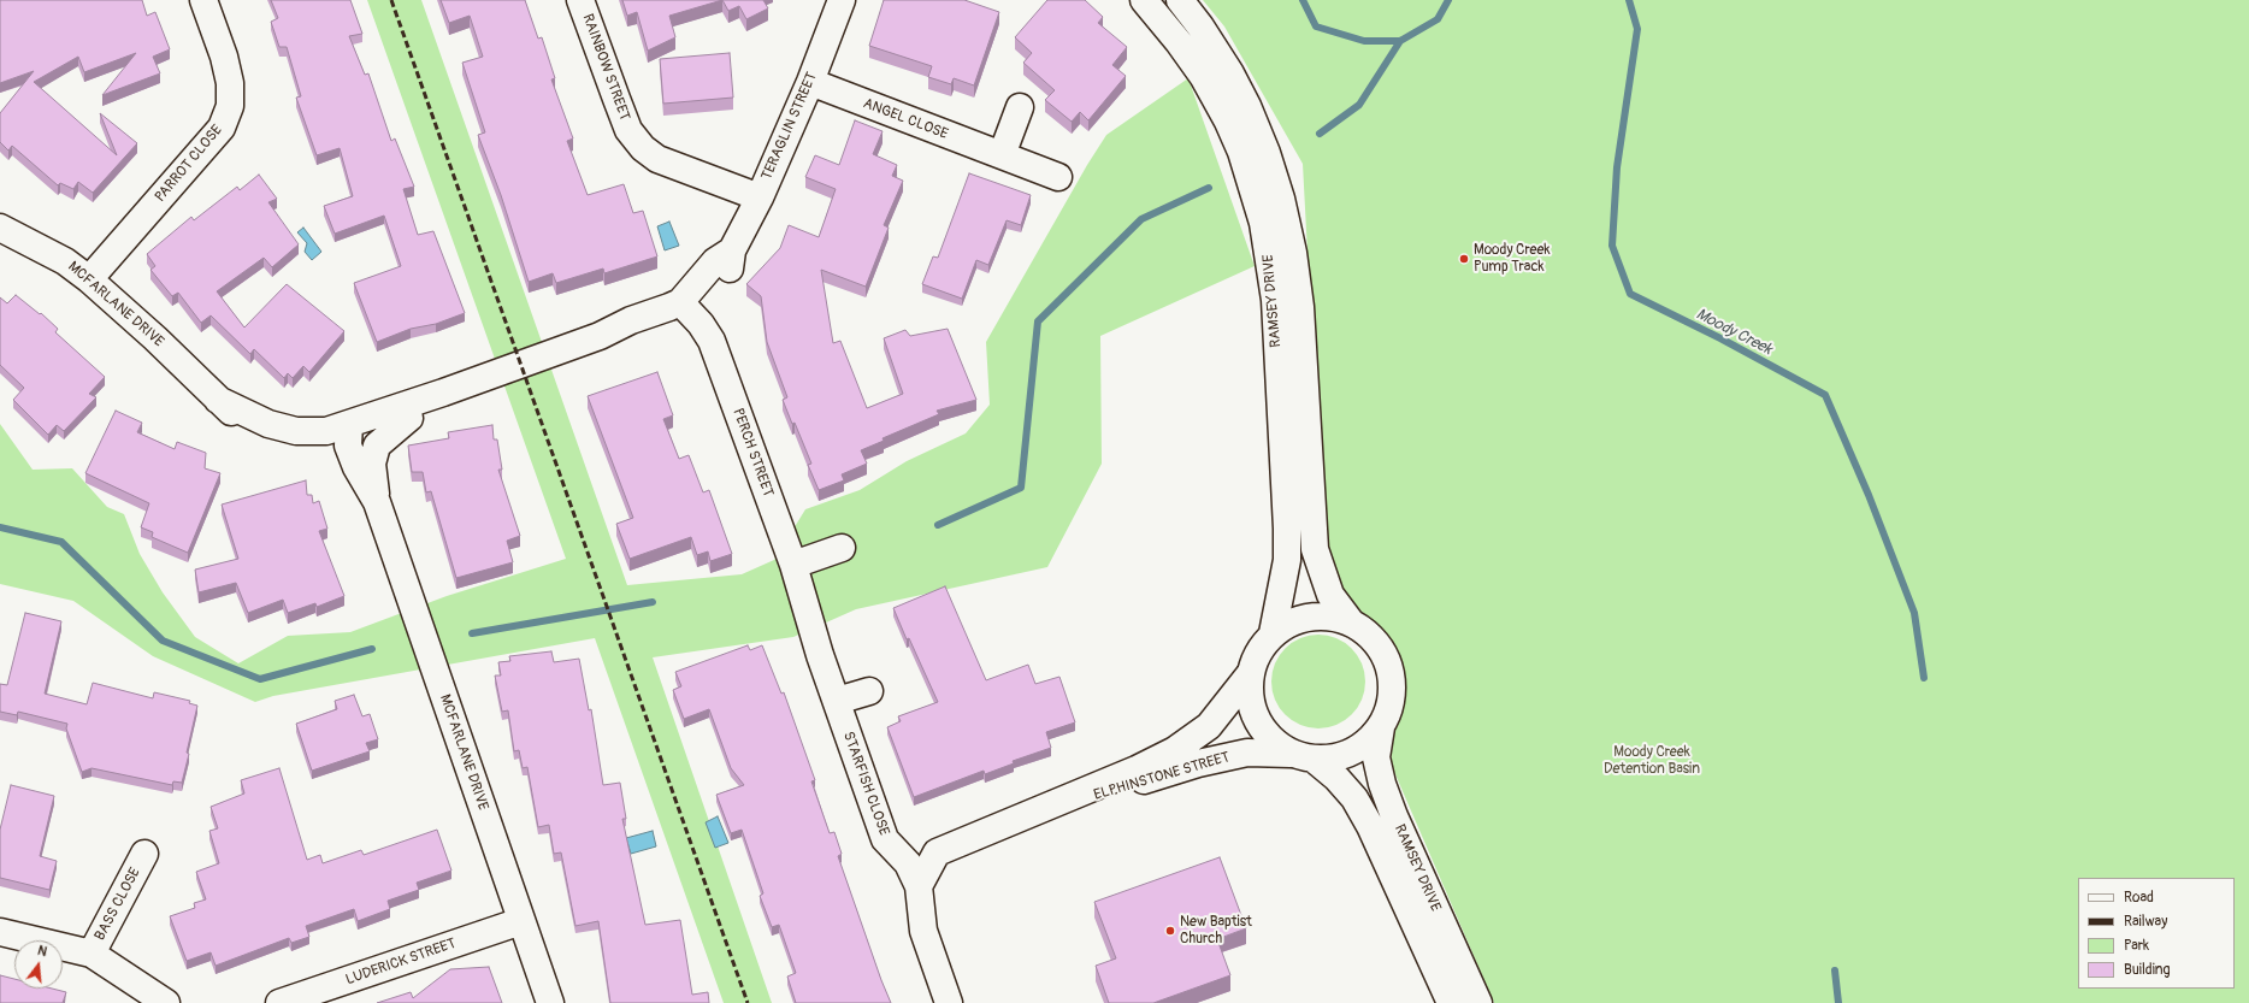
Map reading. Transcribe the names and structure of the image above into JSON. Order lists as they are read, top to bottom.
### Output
{
  "streets": {
    "street": [
      "RAINBOW STREET",
      "ANGEL CLOSE",
      "TERAGLIN STREET",
      "PARROT CLOSE",
      "RAMSEY DRIVE",
      "MCFARLANE DRIVE",
      "PERCH STREET",
      "ELPHINSTONE STREET",
      "STARFISH CLOSE",
      "BASS CLOSE",
      "LUDERICK STREET"
    ]
  },
  "crossings": [
    ["RAINBOW STREET", "TERAGLIN STREET"],
    ["ANGEL CLOSE", "TERAGLIN STREET"],
    ["TERAGLIN STREET", "MCFARLANE DRIVE"],
    ["TERAGLIN STREET", "PERCH STREET"],
    ["PARROT CLOSE", "MCFARLANE DRIVE"],
    ["RAMSEY DRIVE", "ELPHINSTONE STREET"],
    ["MCFARLANE DRIVE", "LUDERICK STREET"],
    ["PERCH STREET", "STARFISH CLOSE"],
    ["ELPHINSTONE STREET", "STARFISH CLOSE"]
  ],
  "water": ["Moody Creek"],
  "parks": ["Moody Creek Detention Basin"],
  "places": ["Moody Creek Pump Track", "New Baptist Church"],
  "legend": [
    "Road",
    "Railway",
    "Park",
    "Building"
  ],
  "north": "top"
}
